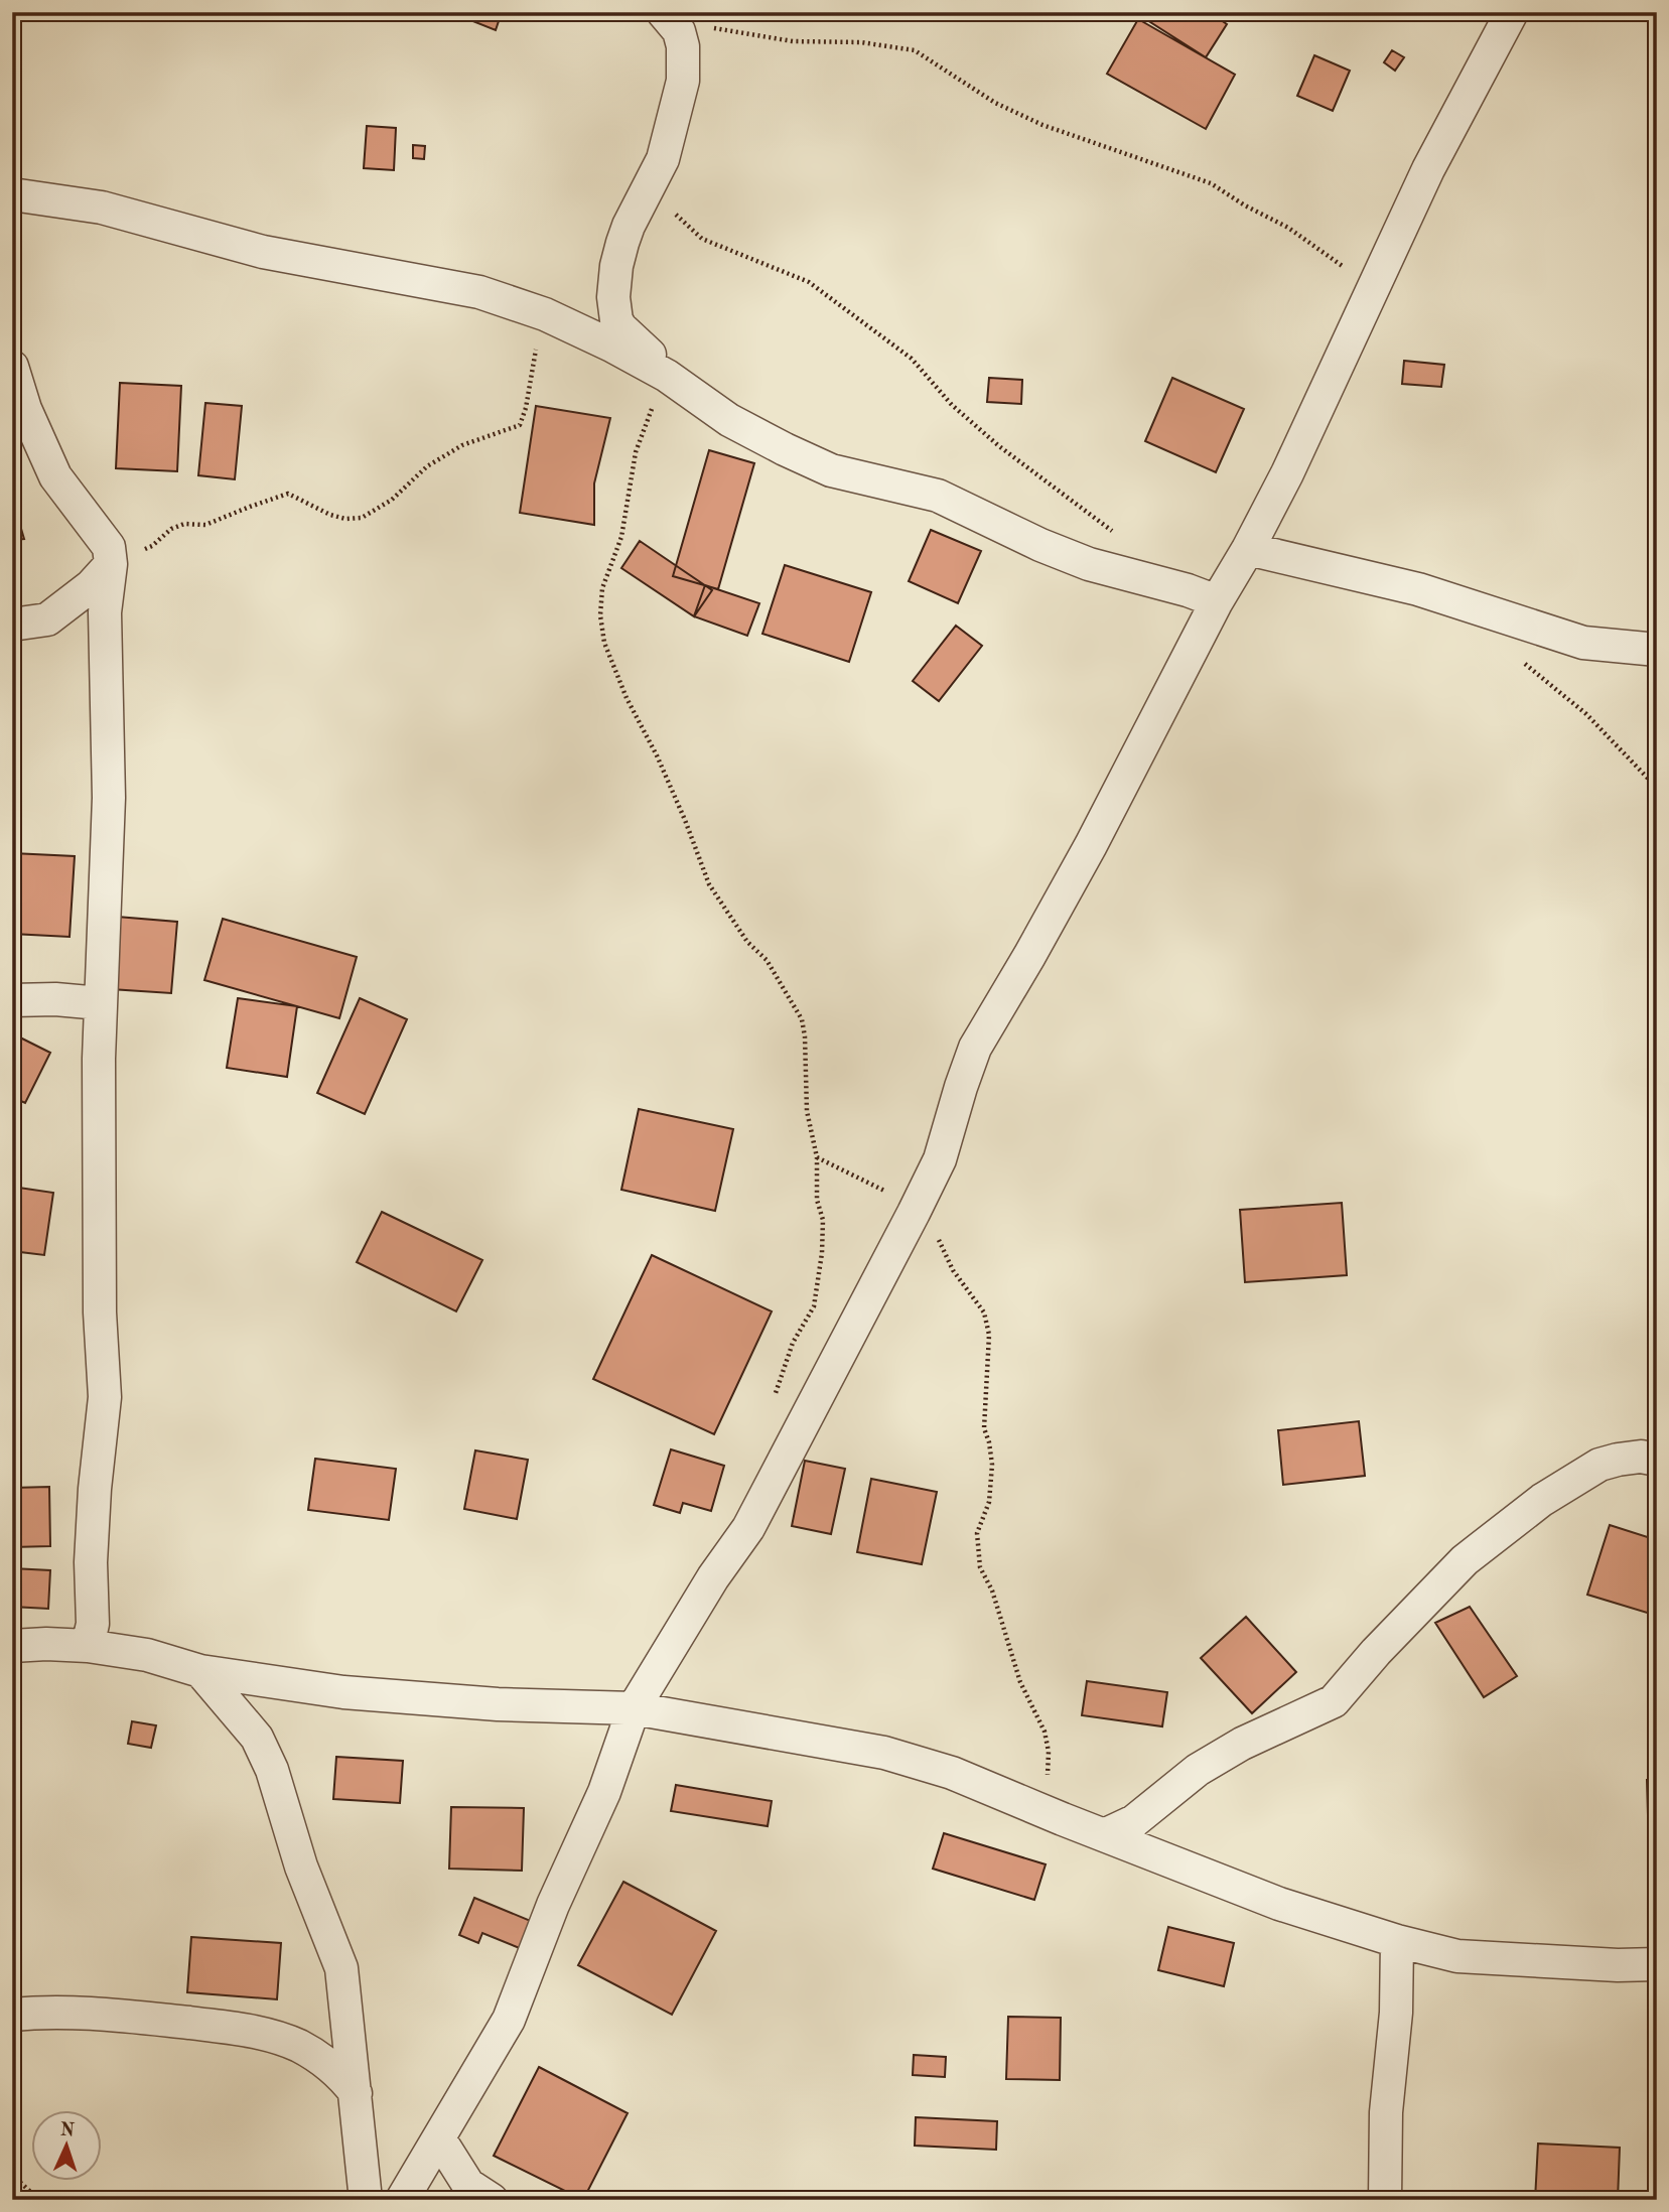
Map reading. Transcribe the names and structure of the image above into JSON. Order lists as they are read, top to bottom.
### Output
{
  "north": "top"
}
